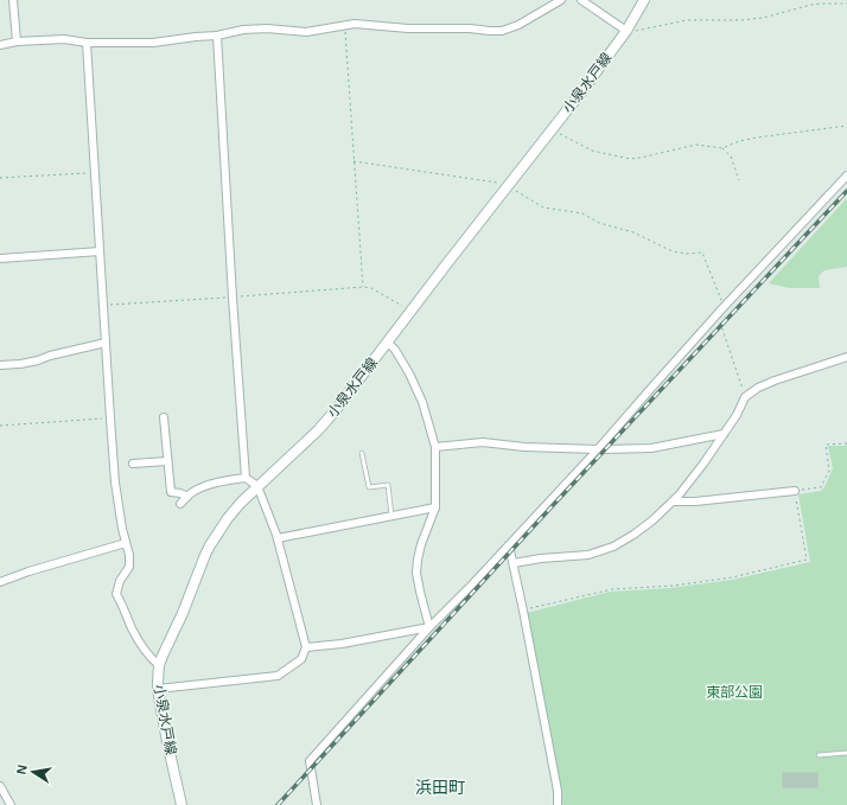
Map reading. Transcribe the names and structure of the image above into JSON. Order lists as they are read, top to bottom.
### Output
{
  "streets": {
    "main road": ["小泉水戸線"]
  },
  "districts": ["浜田町"],
  "parks": ["東部公園"],
  "north": "left"
}
